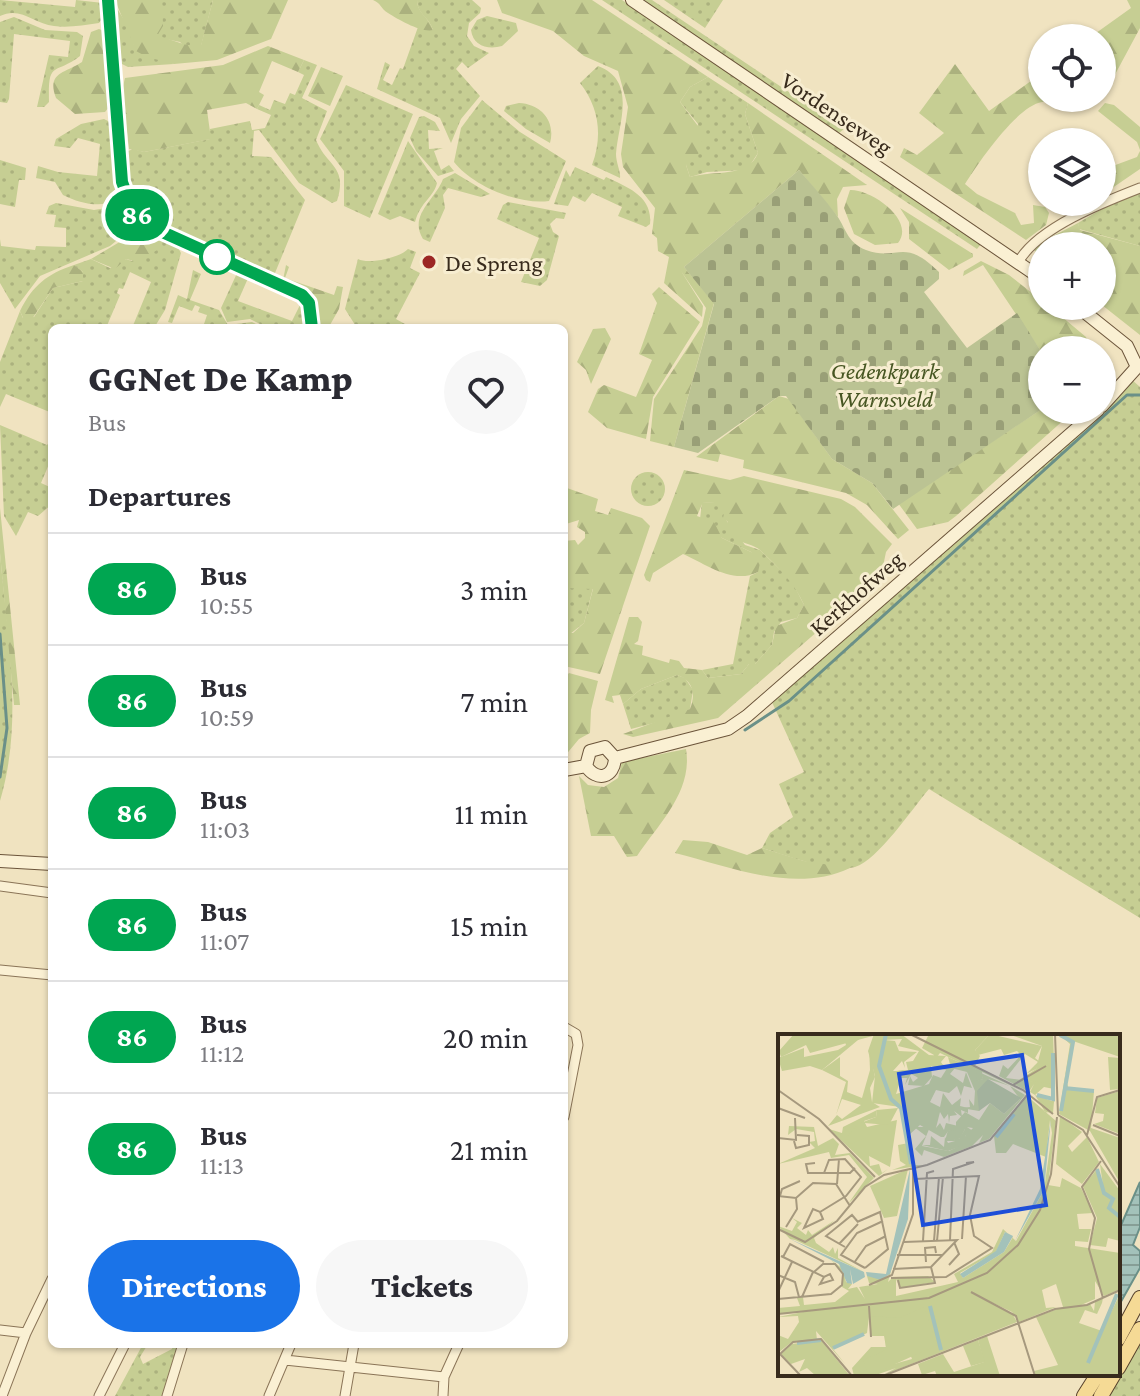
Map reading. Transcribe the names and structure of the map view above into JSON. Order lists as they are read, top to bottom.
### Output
{
  "streets": {
    "street": ["Vordenseweg", "Kerkhofweg"]
  },
  "parks": ["Gedenkpark Warnsveld"],
  "places": ["De Spreng"],
  "lines": ["bus line 86"],
  "page": {
    "on_map": "86",
    "map_buttons": ["+", "−"],
    "heading": [
      ["GGNet De Kamp", "Bus"],
      "Departures"
    ],
    "list": [
      {
        "mark": "86",
        "name": "Bus",
        "note": "10:55",
        "value": "3 min"
      },
      {
        "mark": "86",
        "name": "Bus",
        "note": "10:59",
        "value": "7 min"
      },
      {
        "mark": "86",
        "name": "Bus",
        "note": "11:03",
        "value": "11 min"
      },
      {
        "mark": "86",
        "name": "Bus",
        "note": "11:07",
        "value": "15 min"
      },
      {
        "mark": "86",
        "name": "Bus",
        "note": "11:12",
        "value": "20 min"
      },
      {
        "mark": "86",
        "name": "Bus",
        "note": "11:13",
        "value": "21 min"
      }
    ],
    "buttons": ["Directions", "Tickets"]
  }
}
